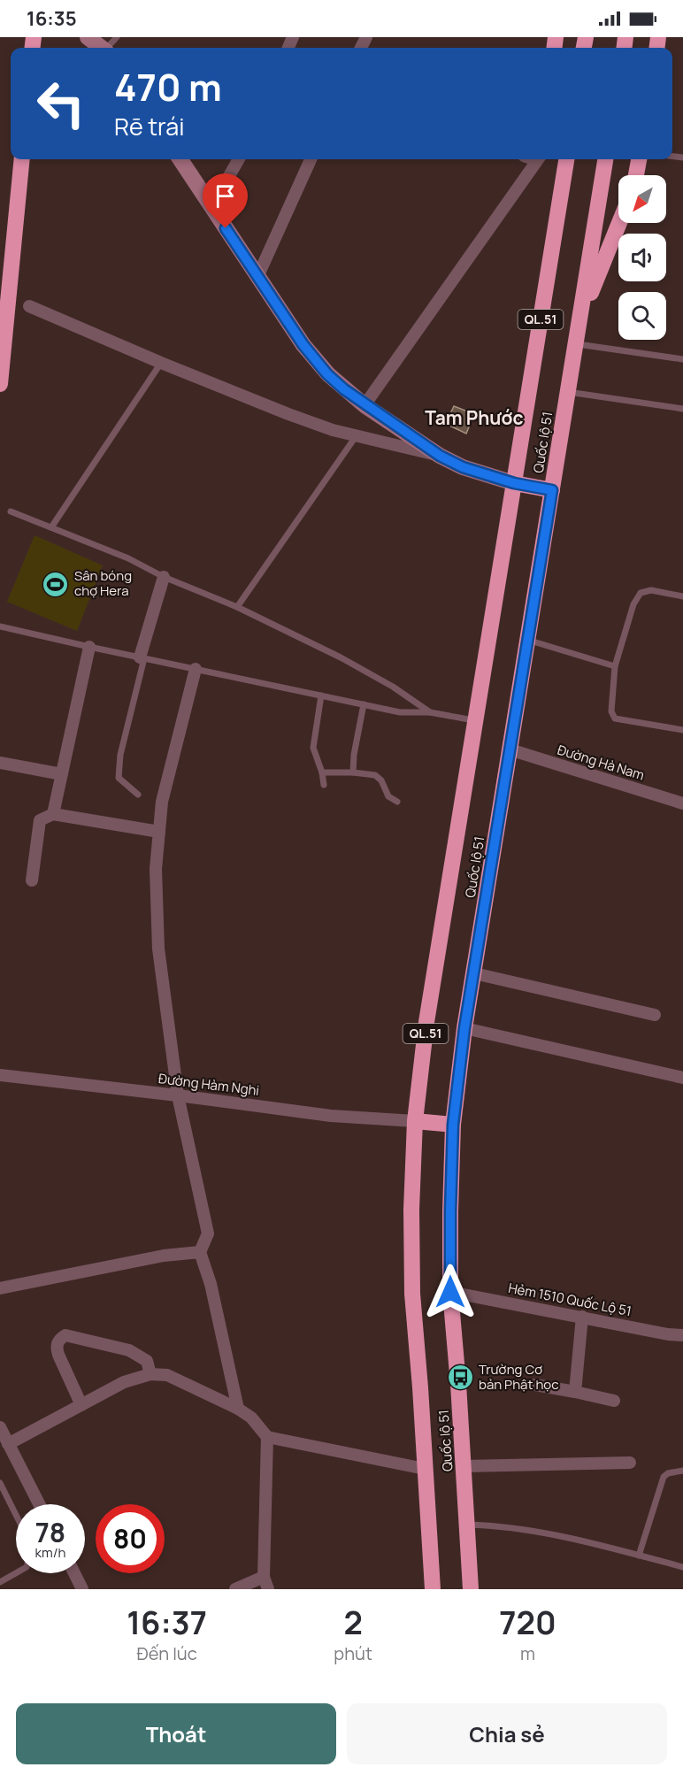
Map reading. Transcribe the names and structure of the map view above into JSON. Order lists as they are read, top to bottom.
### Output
{
  "streets": {
    "highway": ["QL.51", "Quốc lộ 51"],
    "street": ["Đường Hà Nam", "Đường Hàm Nghi", "Hẻm 1510 Quốc Lộ 51"]
  },
  "crossings": [
    ["QL.51", "Quốc lộ 51"],
    ["Quốc lộ 51", "Đường Hà Nam"],
    ["Quốc lộ 51", "Đường Hàm Nghi"],
    ["Quốc lộ 51", "Hẻm 1510 Quốc Lộ 51"]
  ],
  "districts": ["Tam Phước"],
  "places": {
    "sports": ["Sân bóng chợ Hera"],
    "bus stop": ["Trường Cơ bản Phật học"]
  },
  "north": "bottom left",
  "page": {
    "status": "16:35",
    "turn": ["470 m", "Rẽ trái"],
    "speed": "78 km/h",
    "limit": "80",
    "eta": [
      "16:37",
      "Đến lúc",
      "2",
      "phút",
      "720",
      "m"
    ],
    "buttons": ["Thoát", "Chia sẻ"]
  }
}
